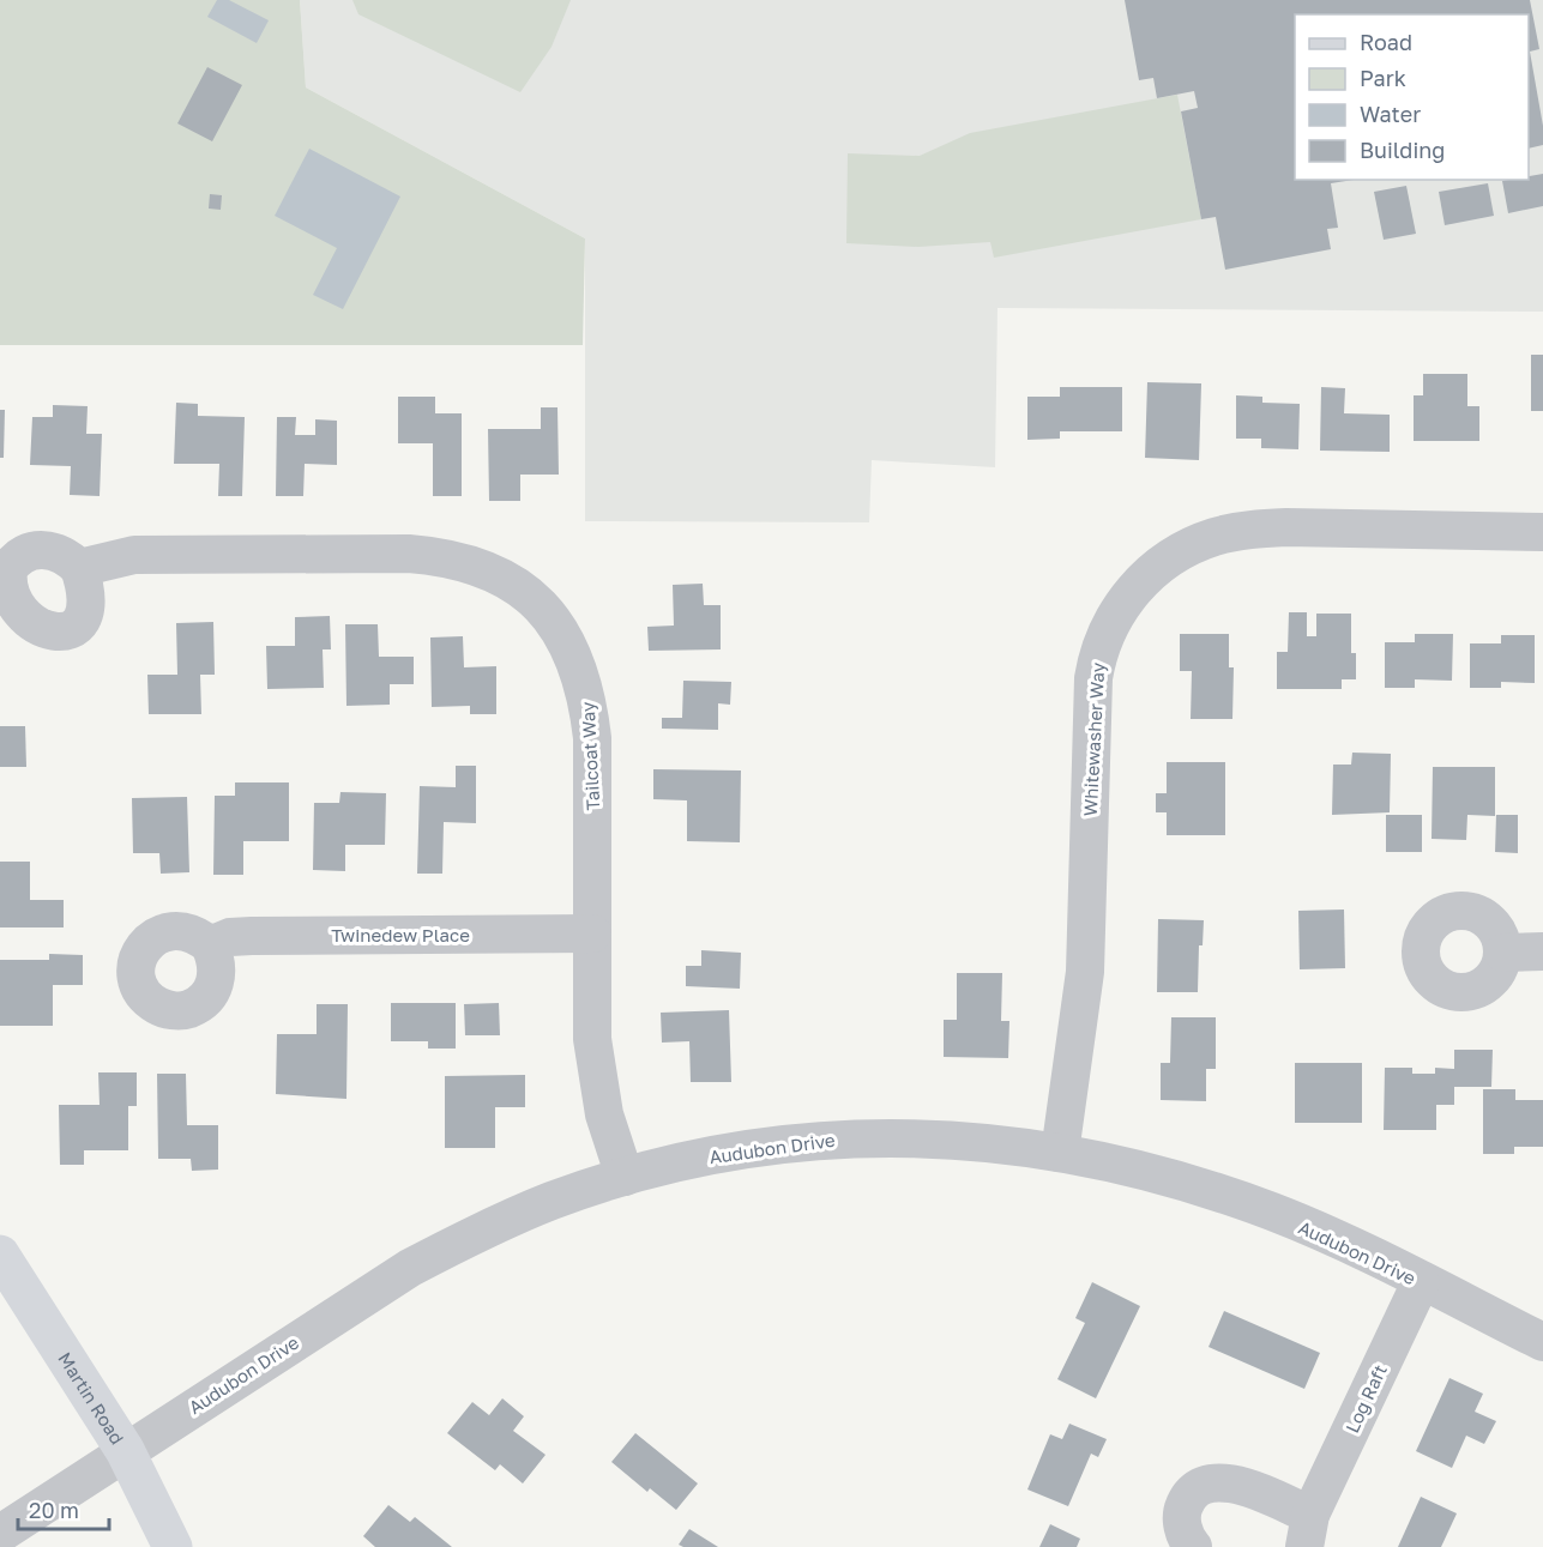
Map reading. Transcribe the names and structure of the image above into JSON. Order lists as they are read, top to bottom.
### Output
{
  "streets": {
    "street": [
      "Whitewasher Way",
      "Tailcoat Way",
      "Twinedew Place",
      "Audubon Drive",
      "Martin Road",
      "Log Raft"
    ]
  },
  "crossings": [
    ["Whitewasher Way", "Audubon Drive"],
    ["Tailcoat Way", "Twinedew Place"],
    ["Tailcoat Way", "Audubon Drive"],
    ["Audubon Drive", "Martin Road"],
    ["Audubon Drive", "Log Raft"]
  ],
  "legend": [
    "Road",
    "Park",
    "Water",
    "Building"
  ],
  "scale_bar": "20 m"
}
